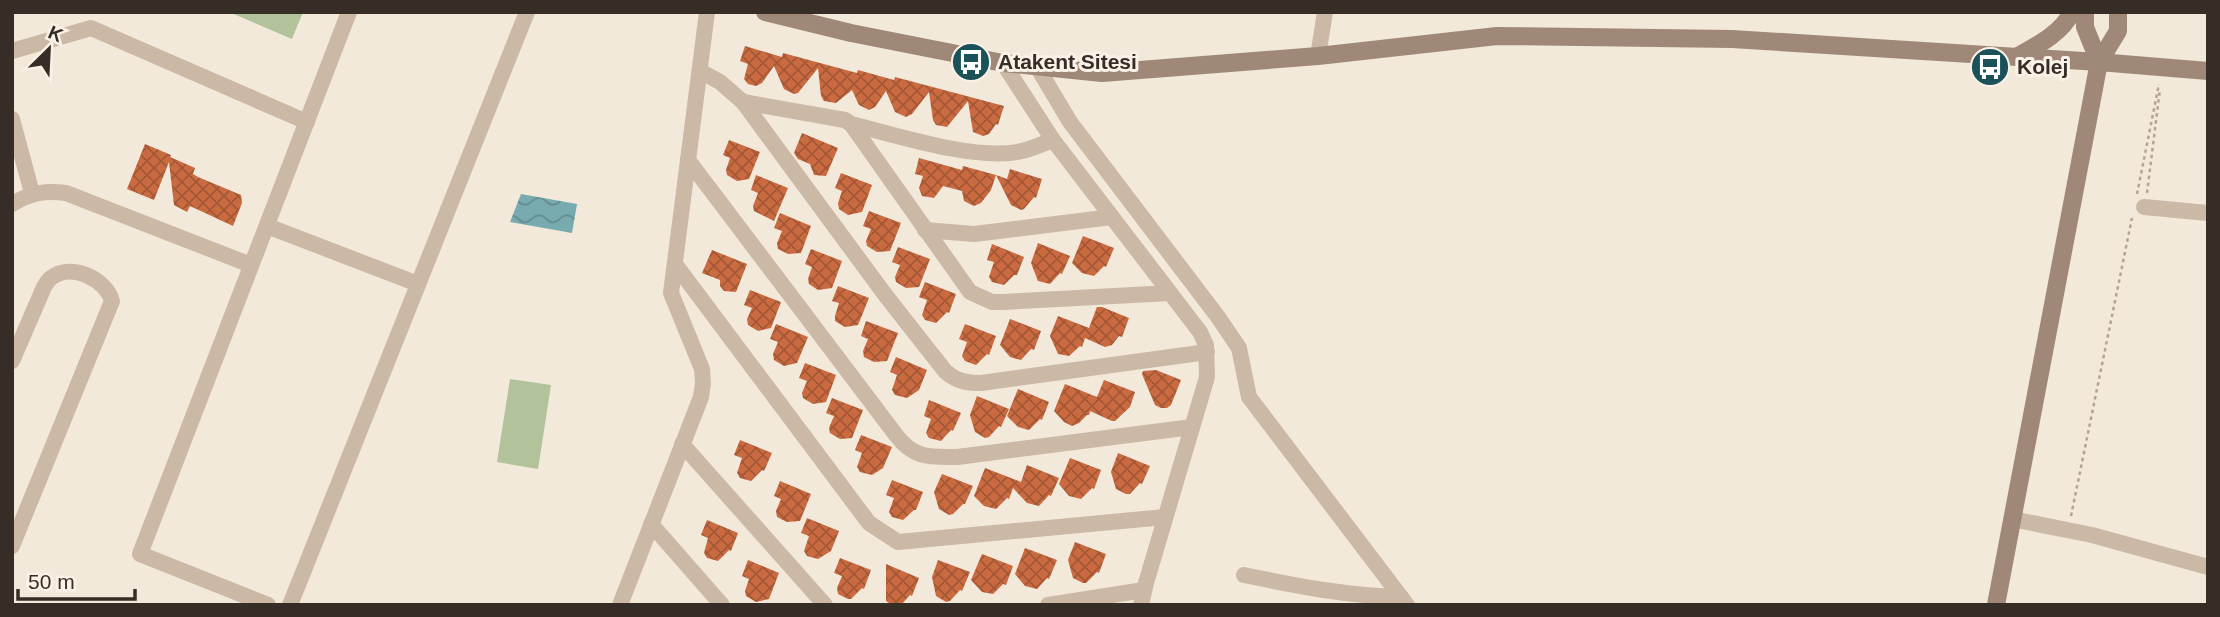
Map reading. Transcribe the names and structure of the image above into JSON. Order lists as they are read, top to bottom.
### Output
{
  "places": {
    "bus stop": ["Atakent Sitesi", "Kolej"]
  },
  "scale_bar": "50 m",
  "north": "top right"
}
